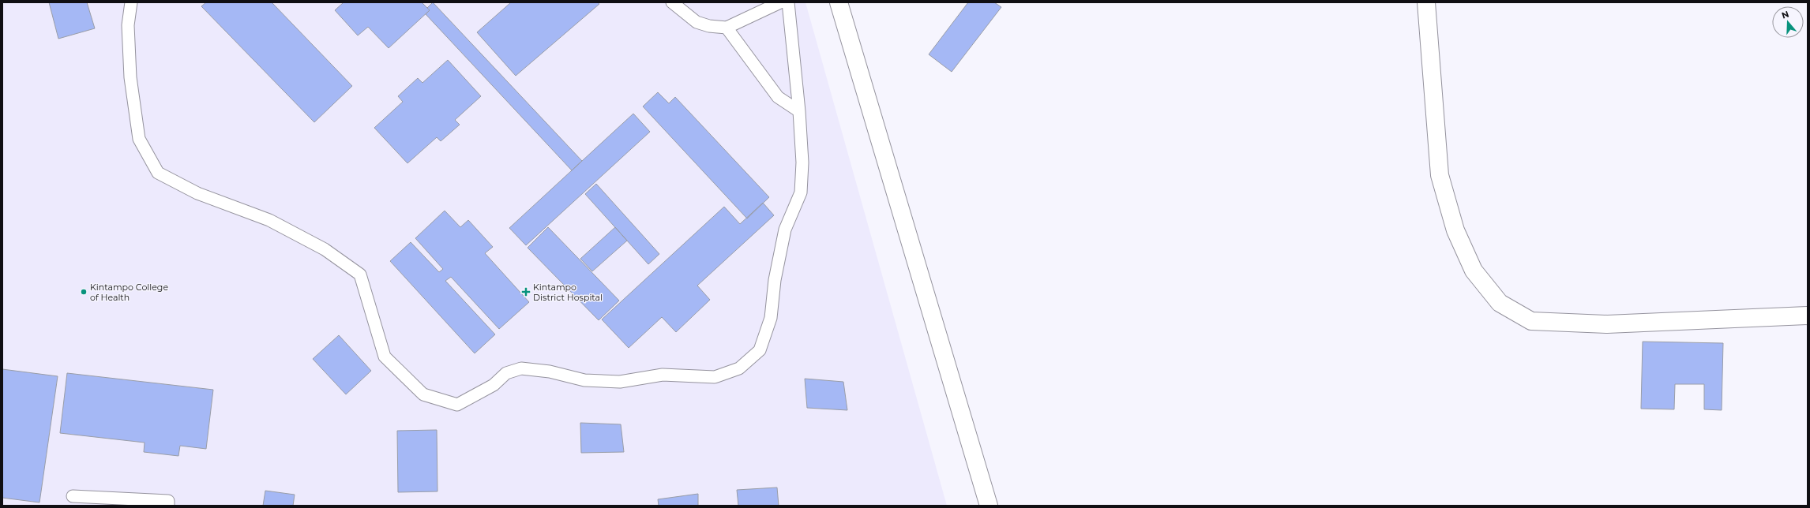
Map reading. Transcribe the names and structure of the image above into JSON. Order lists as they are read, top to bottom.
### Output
{
  "places": {
    "other": ["Kintampo College of Health"],
    "health": ["Kintampo District Hospital"]
  },
  "north": "top"
}
